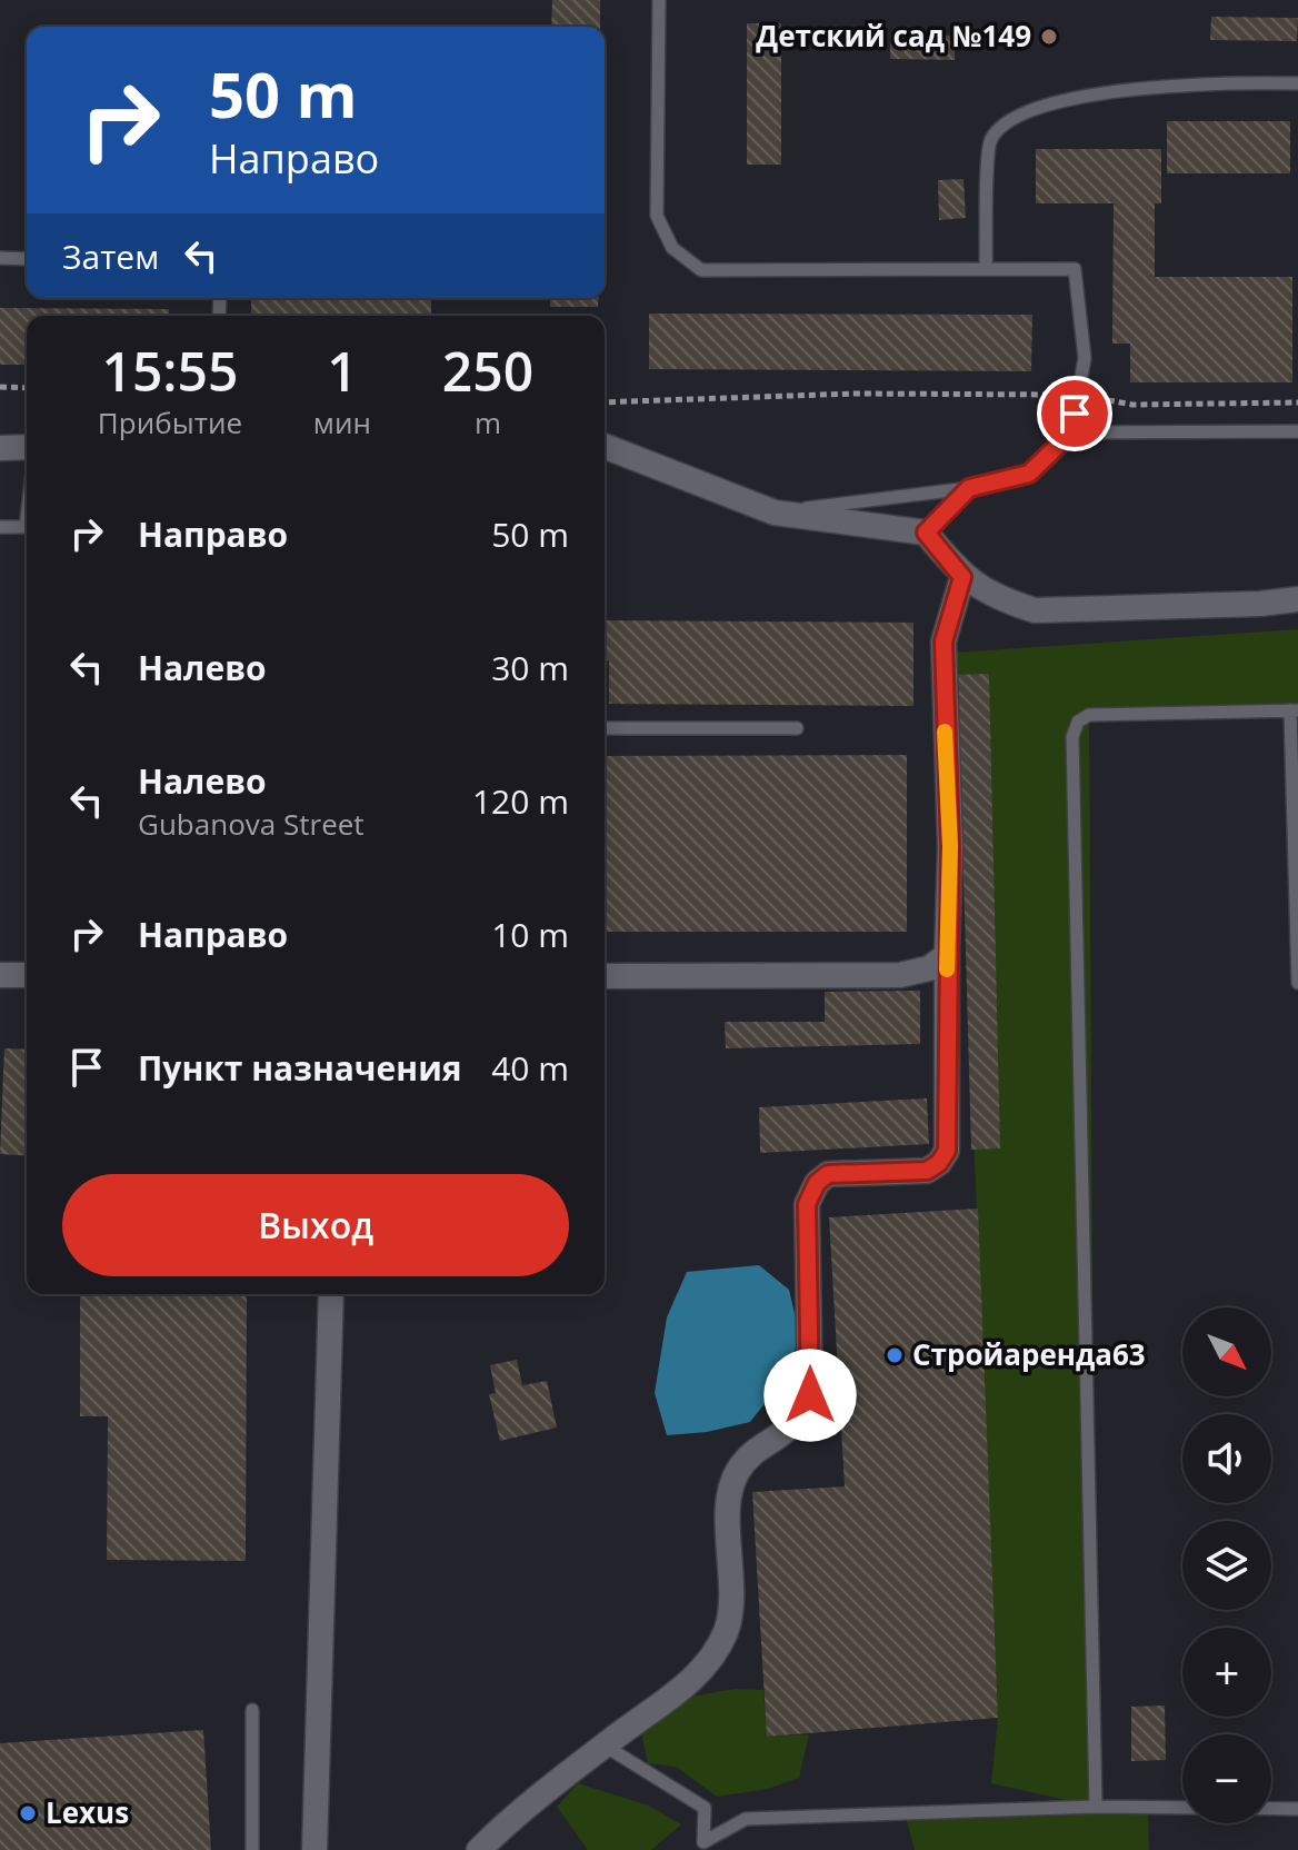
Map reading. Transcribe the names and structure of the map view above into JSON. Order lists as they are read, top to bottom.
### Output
{
  "places": ["Детский сад №149", "Стройаренда63", "Lexus"],
  "north": "bottom right",
  "page": {
    "turn": ["50 m", "Направо"],
    "then": "Затем",
    "eta": [
      "15:55",
      "Прибытие",
      "1",
      "мин",
      "250",
      "m"
    ],
    "list": [
      {
        "name": "Направо",
        "value": "50 m"
      },
      {
        "name": "Налево",
        "value": "30 m"
      },
      {
        "name": "Налево",
        "note": "Gubanova Street",
        "value": "120 m"
      },
      {
        "name": "Направо",
        "value": "10 m"
      },
      {
        "name": "Пункт назначения",
        "value": "40 m"
      }
    ],
    "buttons": "Выход",
    "map_buttons": ["+", "−"]
  }
}
